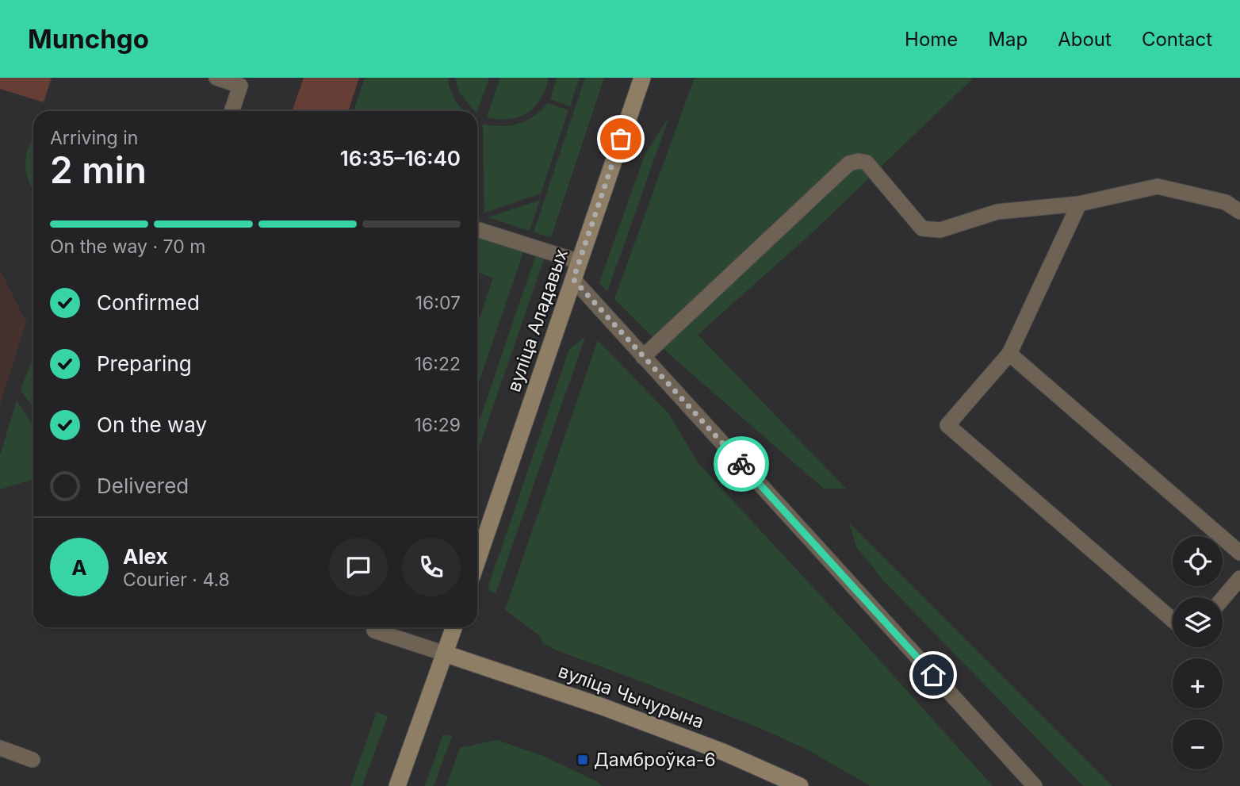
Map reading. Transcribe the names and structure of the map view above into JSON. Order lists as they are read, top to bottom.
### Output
{
  "streets": {
    "main road": ["вуліца Аладавых", "вуліца Чычурына"]
  },
  "places": {
    "transit": ["Дамброўка-6"]
  },
  "page": {
    "header": "Munchgo",
    "nav": [
      "Home",
      "Map",
      "About",
      "Contact"
    ],
    "heading": ["2 min", "Arriving in", "16:35–16:40"],
    "panel": ["Alex", "Courier · 4.8"],
    "bar": "On the way · 70 m",
    "list": [
      ["Confirmed", "16:07"],
      ["Preparing", "16:22"],
      ["On the way", "16:29"],
      "Delivered"
    ],
    "map_buttons": ["+", "−"],
    "round": "A"
  }
}
